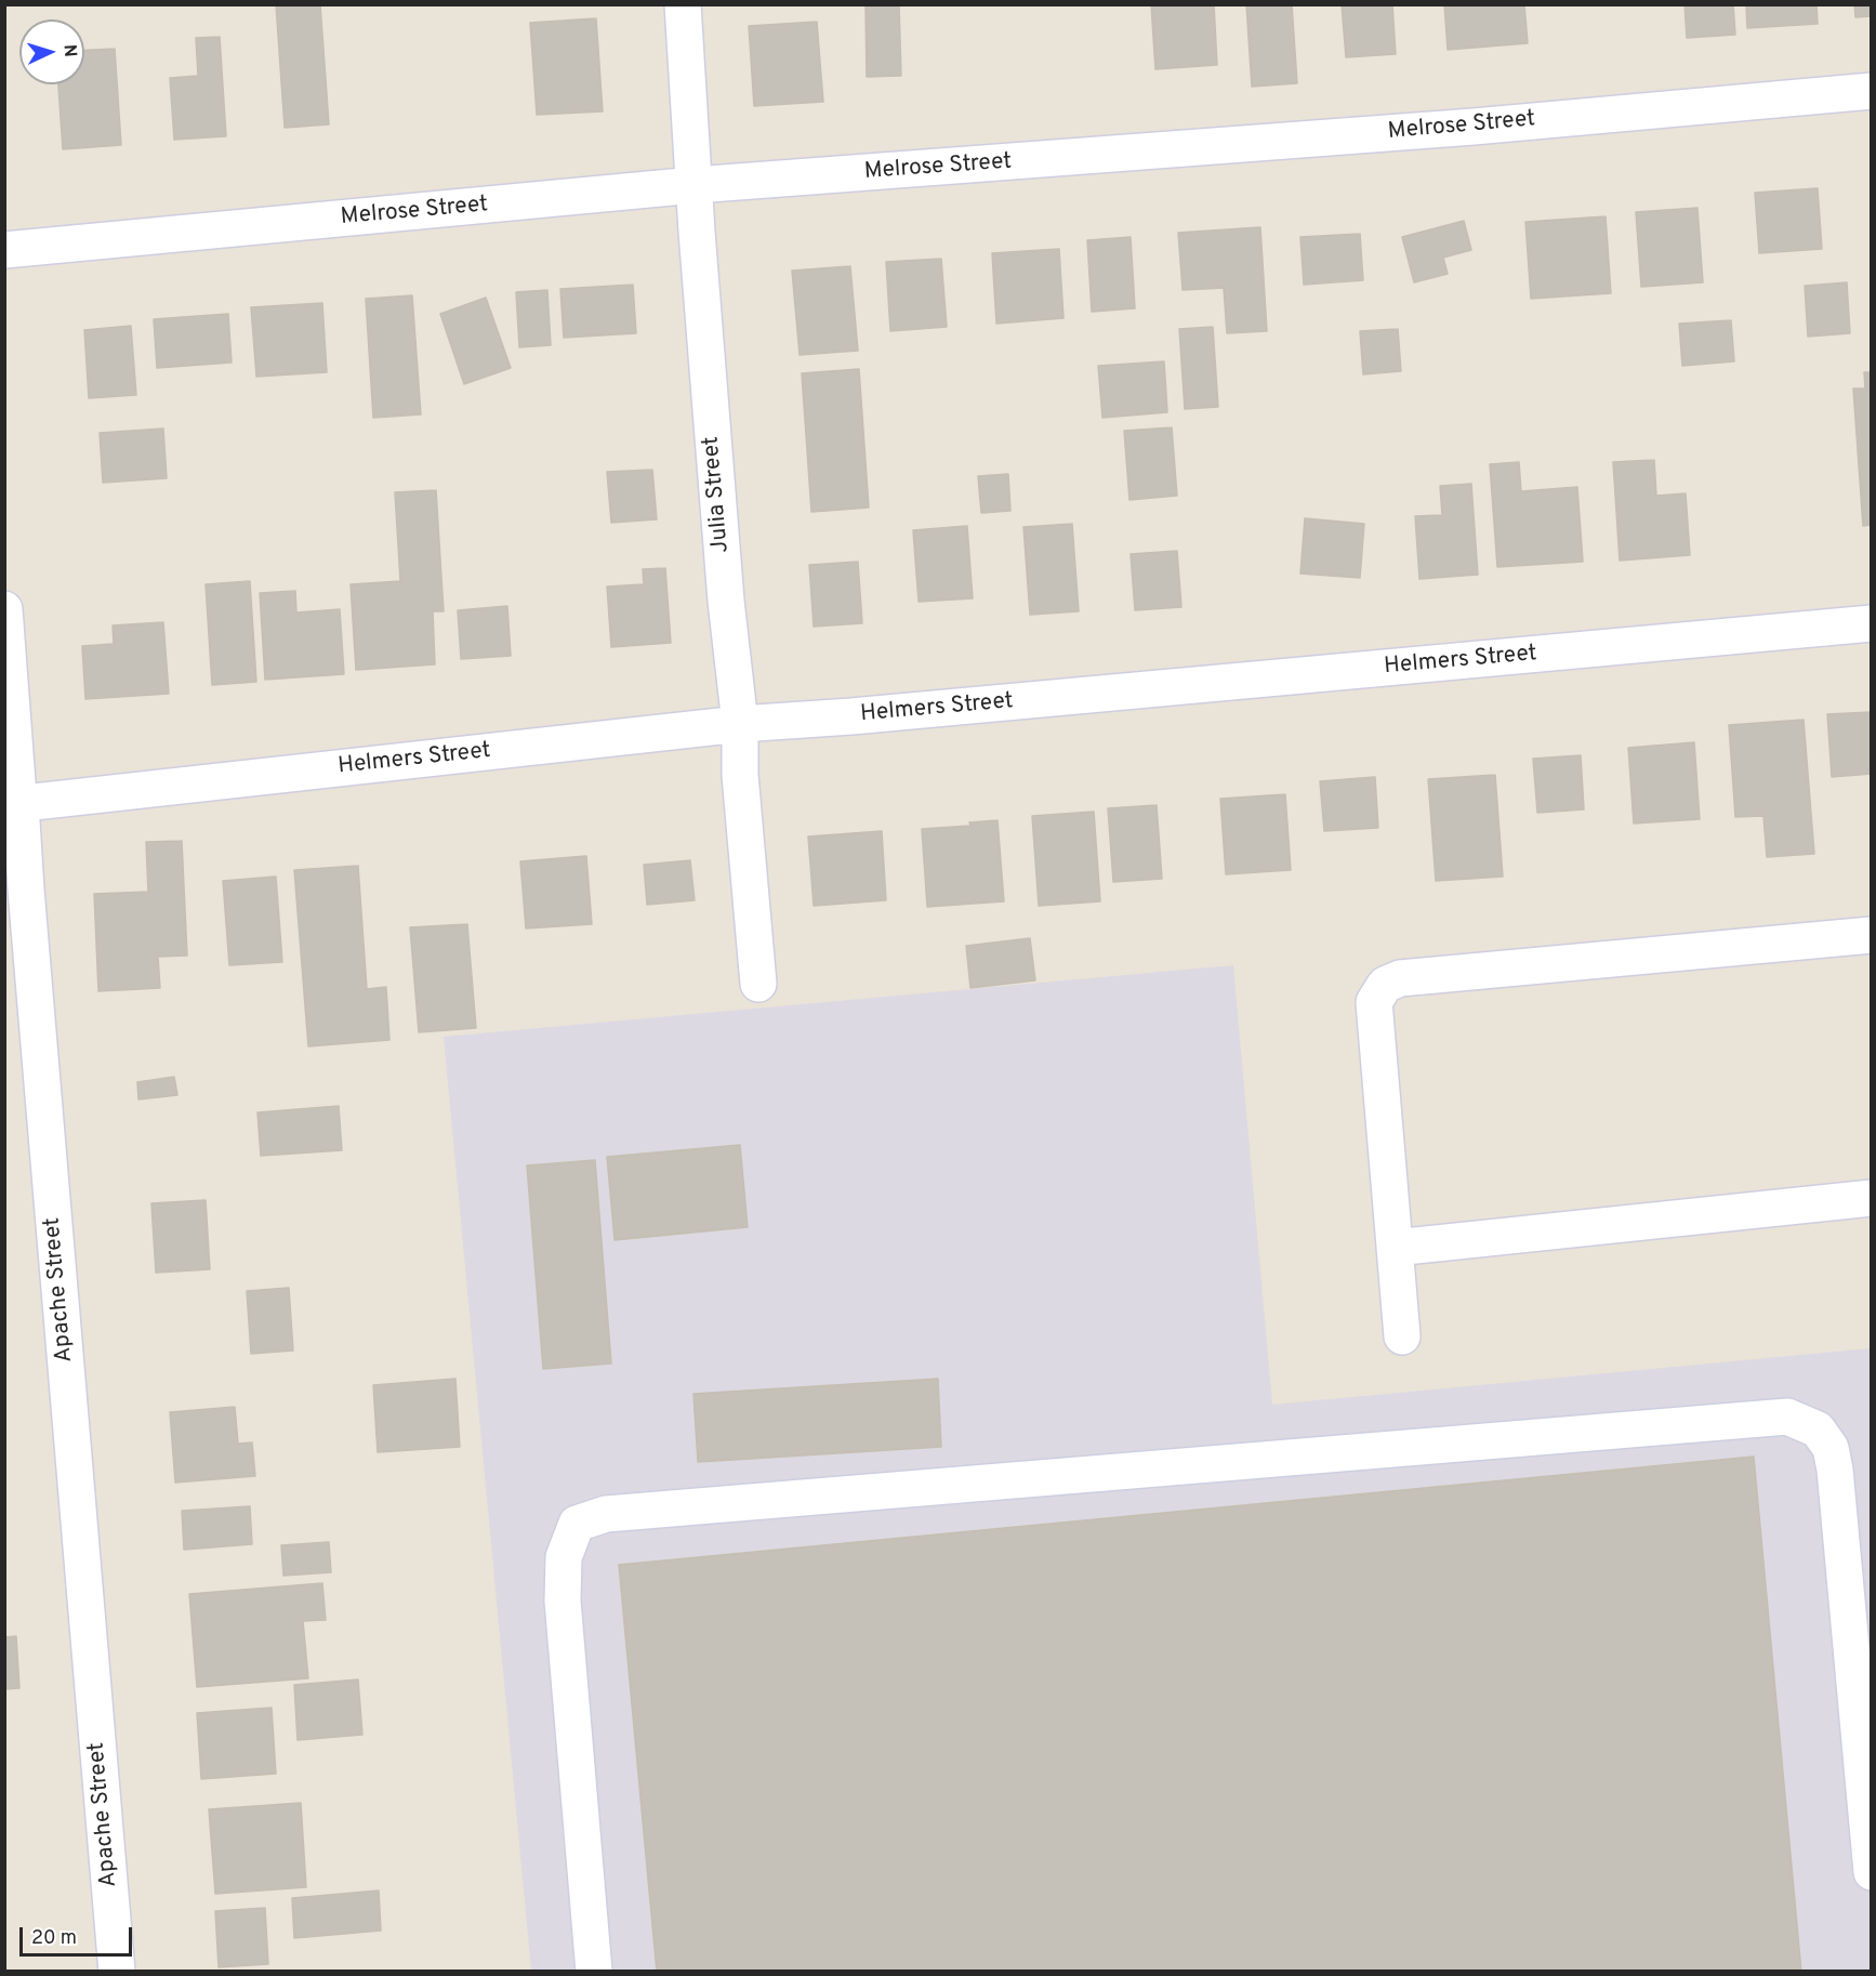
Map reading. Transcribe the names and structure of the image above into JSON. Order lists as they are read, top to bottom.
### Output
{
  "streets": {
    "street": [
      "Melrose Street",
      "Julia Street",
      "Helmers Street",
      "Apache Street"
    ]
  },
  "crossings": [
    ["Melrose Street", "Julia Street"],
    ["Julia Street", "Helmers Street"],
    ["Helmers Street", "Apache Street"]
  ],
  "scale_bar": "20 m",
  "north": "right"
}
